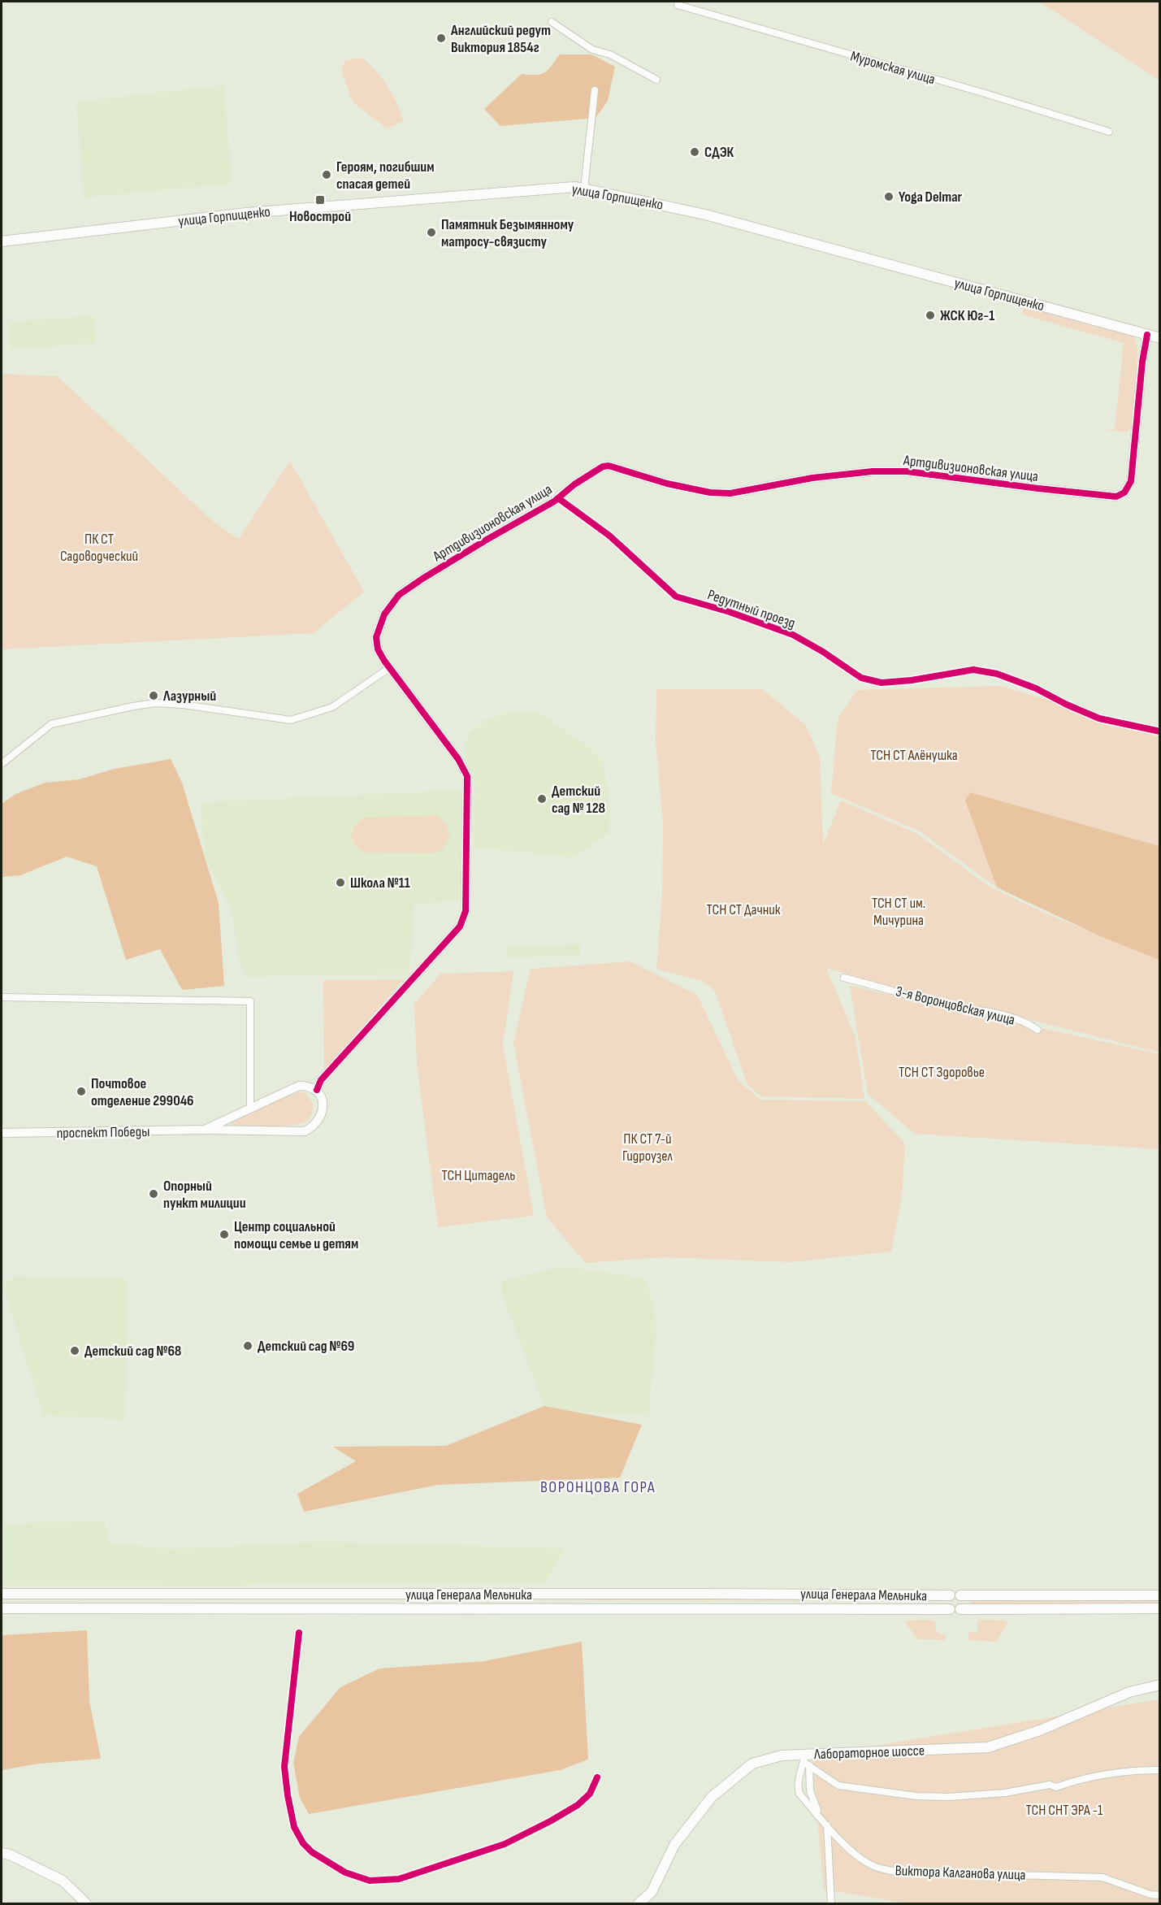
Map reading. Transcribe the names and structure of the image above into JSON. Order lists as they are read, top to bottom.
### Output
{
  "streets": {
    "main road": ["улица Горпищенко", "улица Генерала Мельника", "Лабораторное шоссе"],
    "street": [
      "Муромская улица",
      "Артдивизионовская улица",
      "Редутный проезд",
      "3-я Воронцовская улица",
      "проспект Победы",
      "Виктора Калганова улица"
    ]
  },
  "crossings": [
    ["улица Горпищенко", "Артдивизионовская улица"],
    ["Артдивизионовская улица", "Редутный проезд"],
    ["Артдивизионовская улица", "проспект Победы"],
    ["Лабораторное шоссе", "Виктора Калганова улица"]
  ],
  "districts": ["ВОРОНЦОВА ГОРА"],
  "parks": [
    "ПК СТ Садоводческий",
    "ТСН СТ Алёнушка",
    "ТСН СТ им. Мичурина",
    "ТСН СТ Дачник",
    "ТСН СТ Здоровье",
    "ПК СТ 7-й Гидроузел",
    "ТСН Цитадель",
    "ТСН СНТ ЭРА -1"
  ],
  "places": {
    "other": [
      "Английский редут Виктория 1854г",
      "СДЭК",
      "Героям, погибшим спасая детей",
      "Yoga Delmar",
      "Памятник Безымянному матросу-связисту",
      "ЖСК Юг-1",
      "Лазурный",
      "Детский сад № 128",
      "Школа №11",
      "Почтовое отделение 299046",
      "Опорный пункт милиции",
      "Центр социальной помощи семье и детям",
      "Детский сад №69",
      "Детский сад №68"
    ],
    "transit": ["Новострой"]
  }
}
